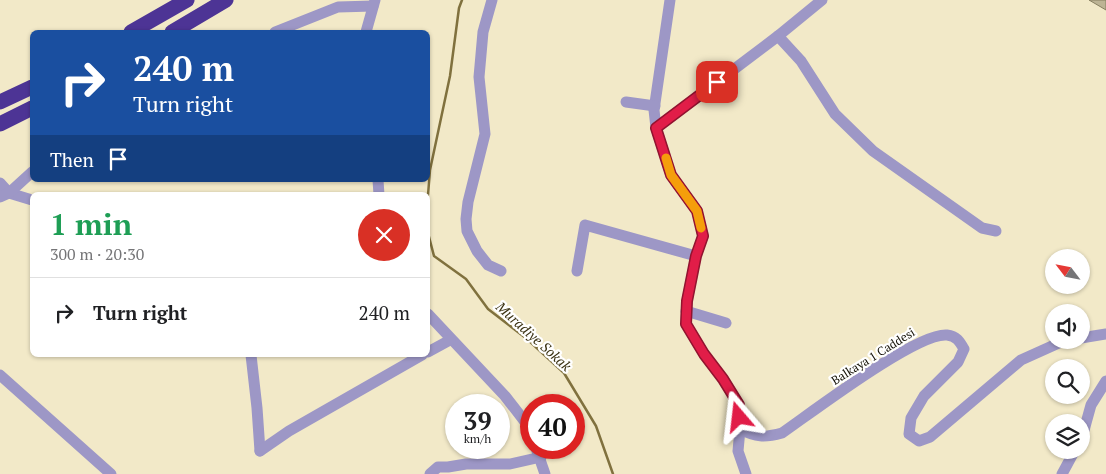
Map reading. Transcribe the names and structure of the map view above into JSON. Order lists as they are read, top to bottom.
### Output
{
  "streets": {
    "street": ["Balkaya 1 Caddesi"]
  },
  "water": ["Muradiye Sokak"],
  "north": "top left",
  "page": {
    "turn": ["240 m", "Turn right"],
    "then": "Then",
    "heading": ["1 min", "300 m · 20:30"],
    "list": [
      {
        "name": "Turn right",
        "value": "240 m"
      }
    ],
    "speed": "39 km/h",
    "limit": "40"
  }
}
